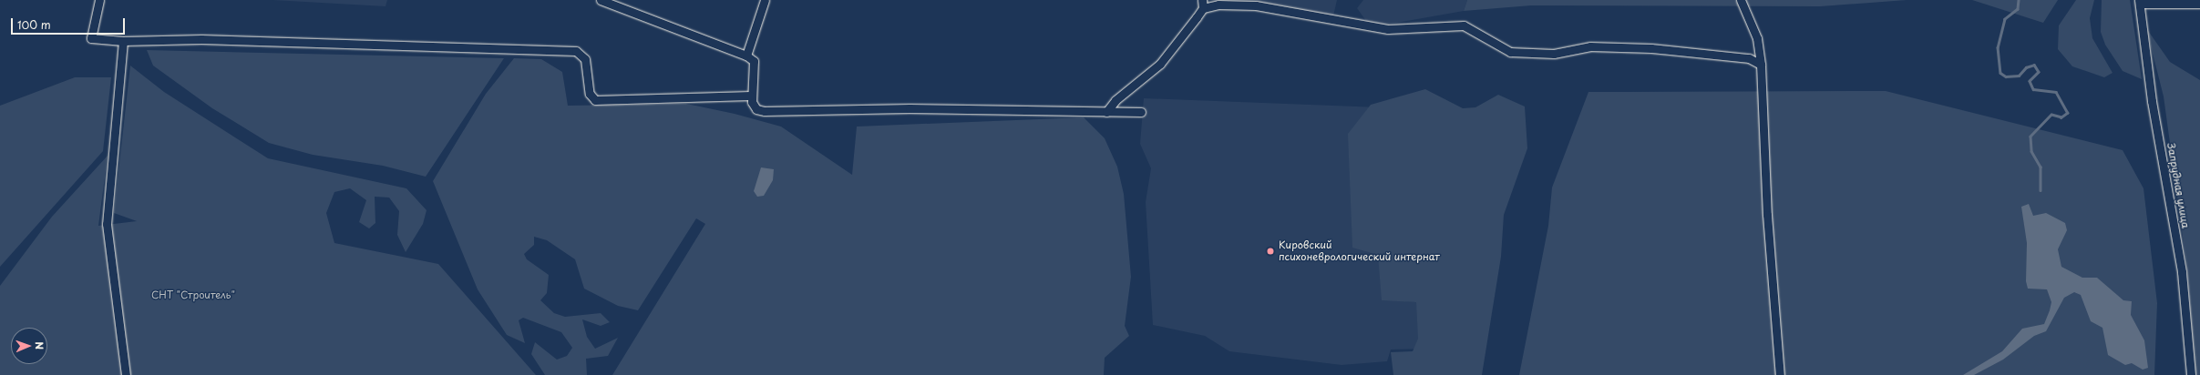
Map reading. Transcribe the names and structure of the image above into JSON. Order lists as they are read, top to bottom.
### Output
{
  "streets": {
    "street": ["Запрудная улица"]
  },
  "parks": ["СНТ \"Строитель\""],
  "places": ["Кировский психоневрологический интернат"],
  "scale_bar": "100 m",
  "north": "right"
}
